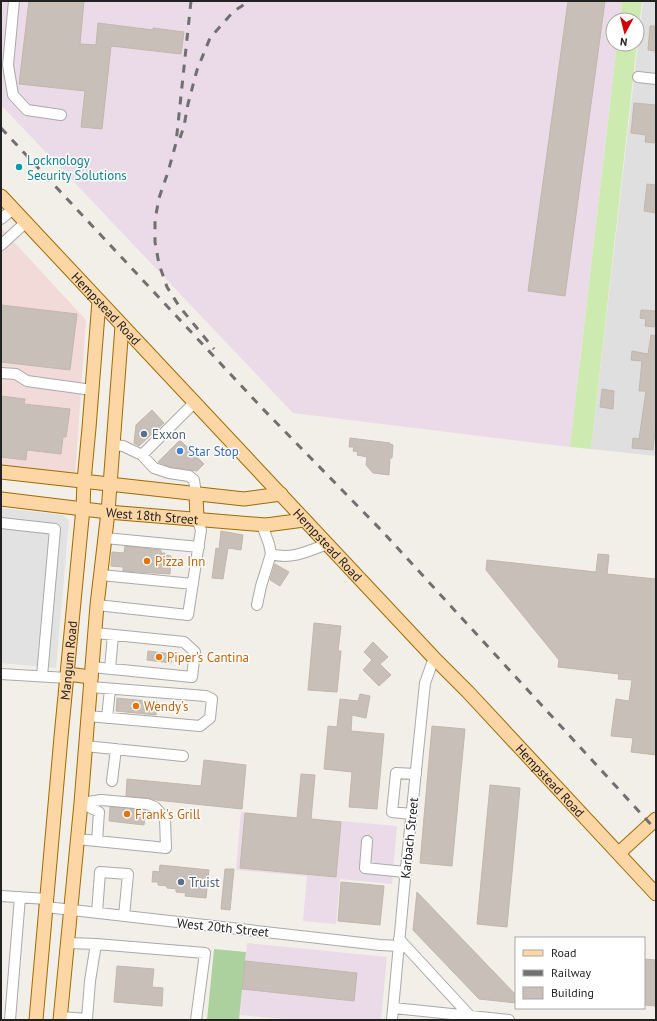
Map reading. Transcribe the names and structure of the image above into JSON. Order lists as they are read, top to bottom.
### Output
{
  "streets": {
    "main road": ["Hempstead Road", "West 18th Street", "Mangum Road"],
    "street": ["Karbach Street", "West 20th Street"]
  },
  "crossings": [
    ["Hempstead Road", "West 18th Street"],
    ["Hempstead Road", "Mangum Road"],
    ["Hempstead Road", "Karbach Street"],
    ["West 18th Street", "Mangum Road"],
    ["Mangum Road", "West 20th Street"],
    ["Karbach Street", "West 20th Street"]
  ],
  "places": [
    "Locknology Security Solutions",
    "Exxon",
    "Star Stop",
    "Pizza Inn",
    "Piper's Cantina",
    "Wendy's",
    "Frank's Grill",
    "Truist"
  ],
  "legend": ["Road", "Railway", "Building"],
  "north": "bottom"
}
